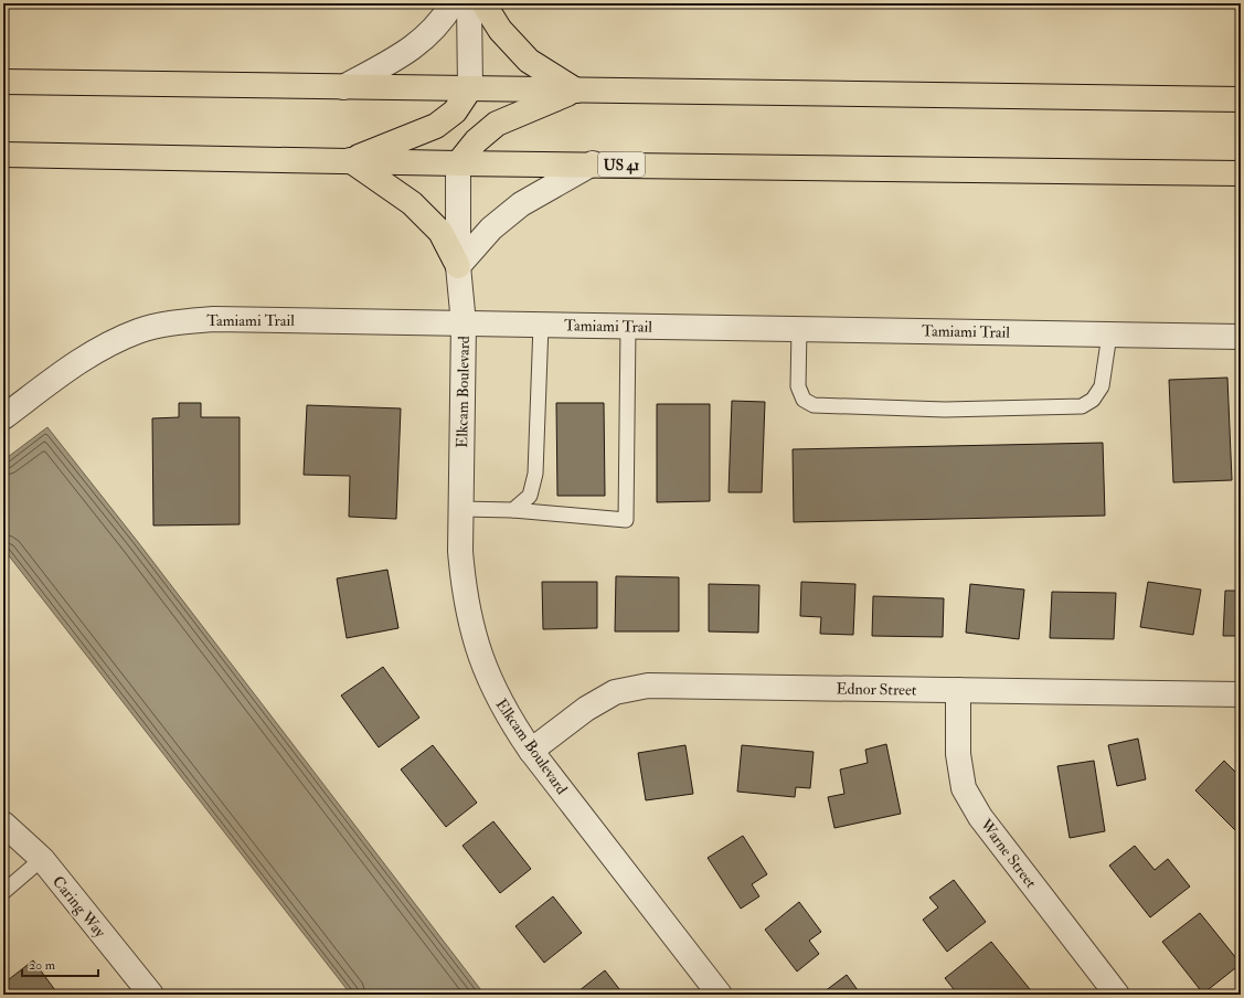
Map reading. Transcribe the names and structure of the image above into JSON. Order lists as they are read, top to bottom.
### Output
{
  "streets": {
    "main road": ["US 41"],
    "street": [
      "Tamiami Trail",
      "Elkcam Boulevard",
      "Ednor Street",
      "Warne Street",
      "Caring Way"
    ]
  },
  "crossings": [
    ["US 41", "Elkcam Boulevard"],
    ["Tamiami Trail", "Elkcam Boulevard"],
    ["Elkcam Boulevard", "Ednor Street"],
    ["Ednor Street", "Warne Street"]
  ],
  "scale_bar": "20 m"
}
